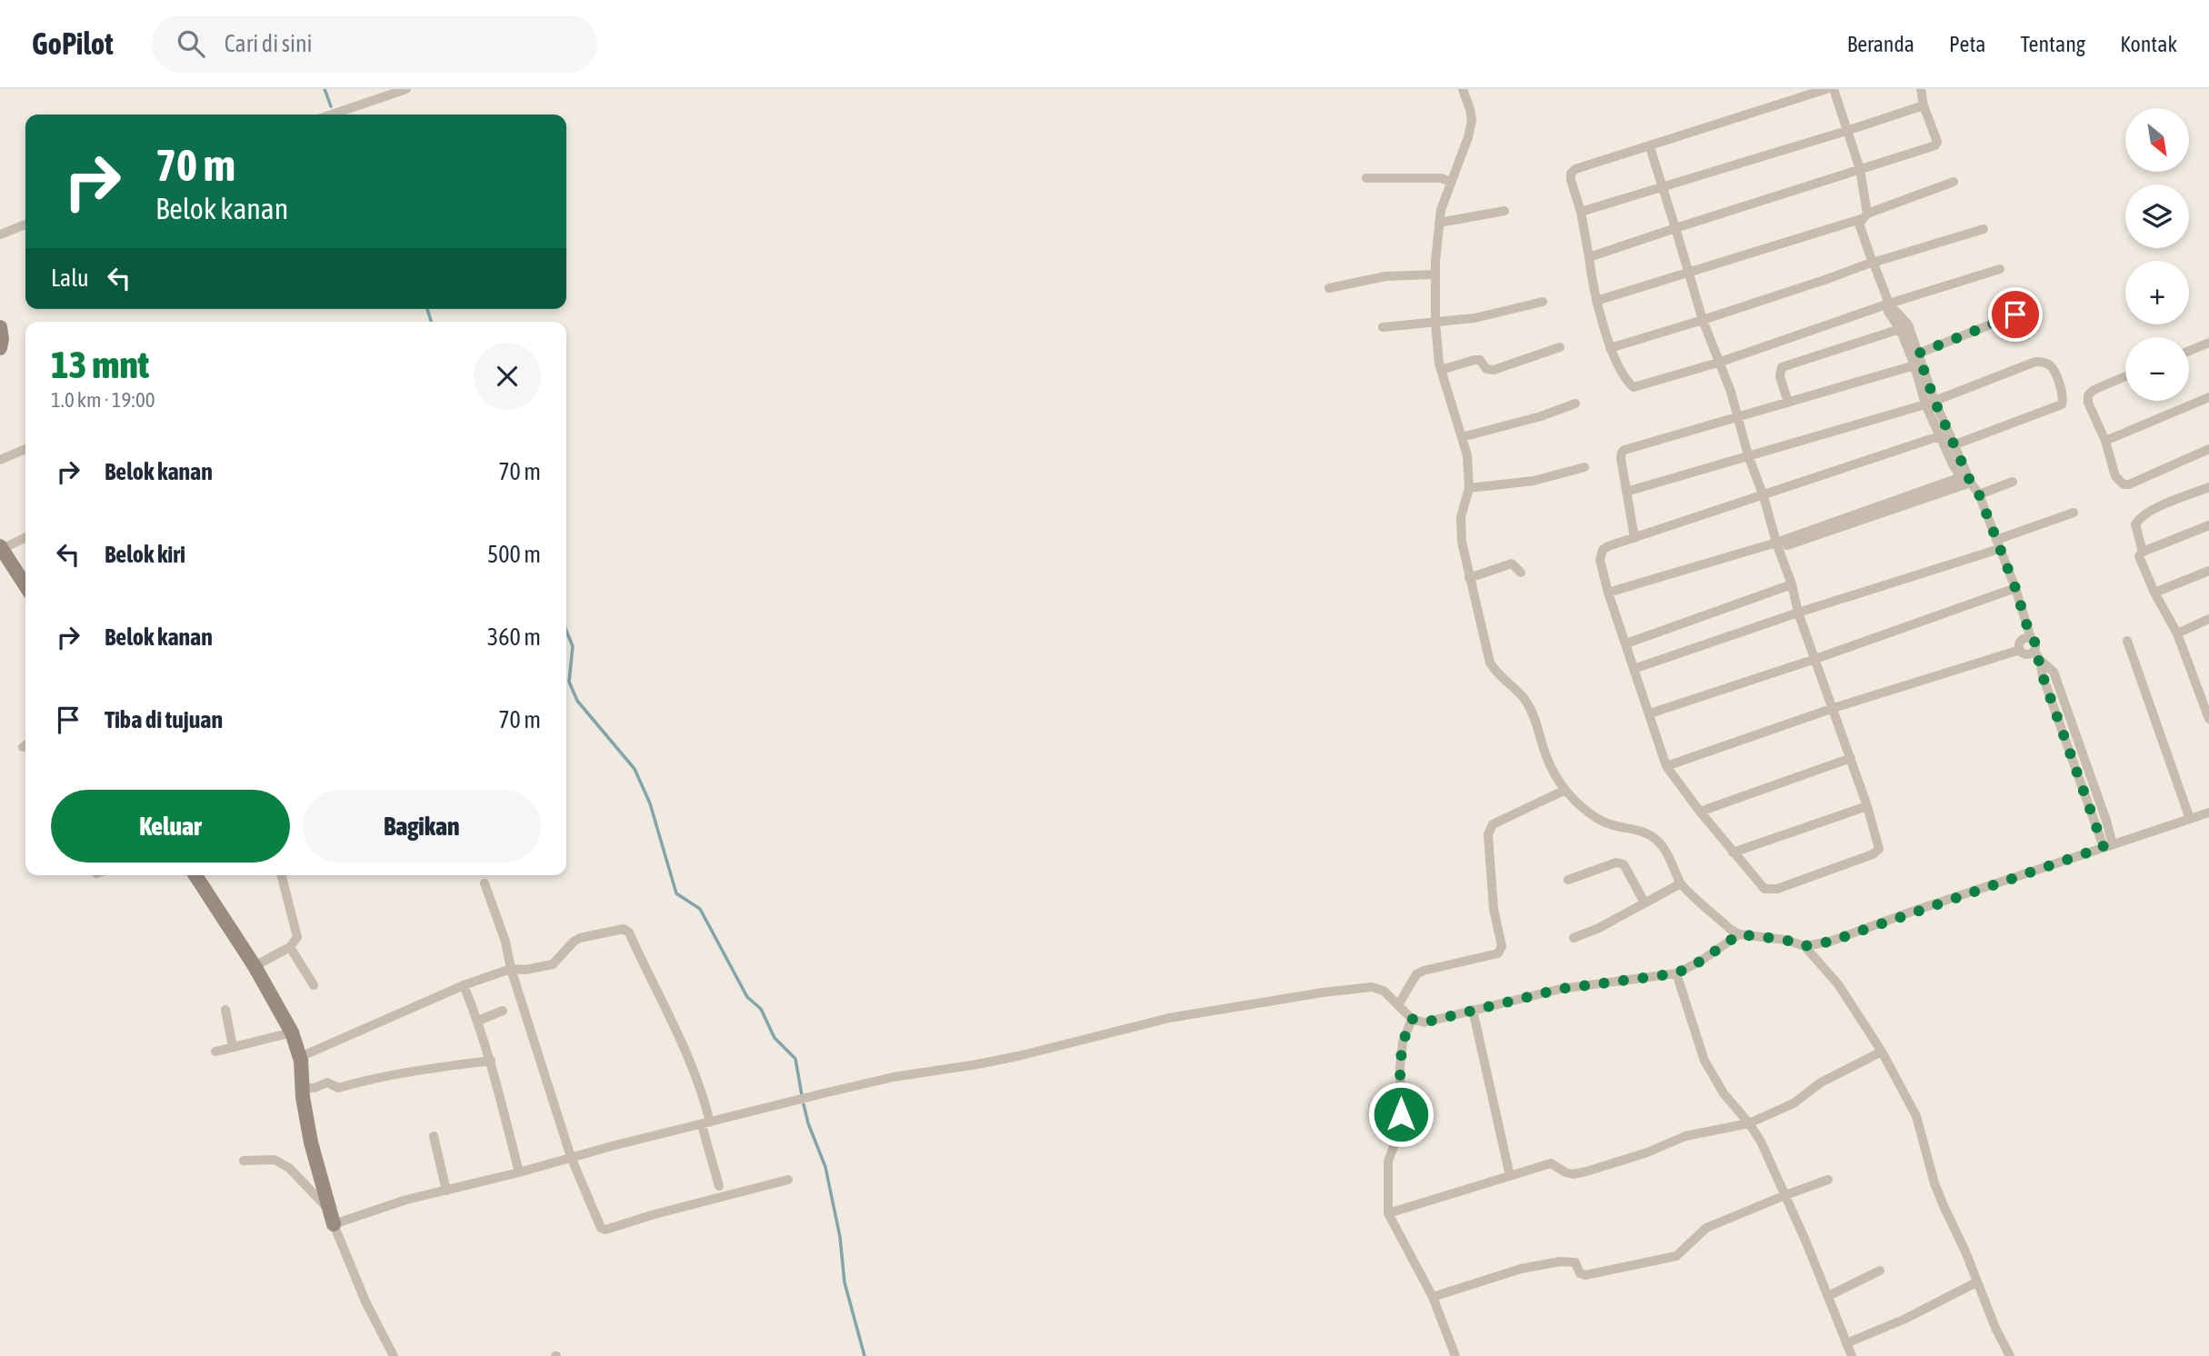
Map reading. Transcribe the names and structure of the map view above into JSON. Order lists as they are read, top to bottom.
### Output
{
  "north": "bottom right",
  "page": {
    "header": "GoPilot",
    "search": "Cari di sini",
    "nav": [
      "Beranda",
      "Peta",
      "Tentang",
      "Kontak"
    ],
    "map_buttons": ["+", "−"],
    "turn": ["70 m", "Belok kanan"],
    "then": "Lalu",
    "heading": ["13 mnt", "1.0 km · 19:00"],
    "list": [
      {
        "name": "Belok kanan",
        "value": "70 m"
      },
      {
        "name": "Belok kiri",
        "value": "500 m"
      },
      {
        "name": "Belok kanan",
        "value": "360 m"
      },
      {
        "name": "Tiba di tujuan",
        "value": "70 m"
      }
    ],
    "buttons": ["Keluar", "Bagikan"]
  }
}
